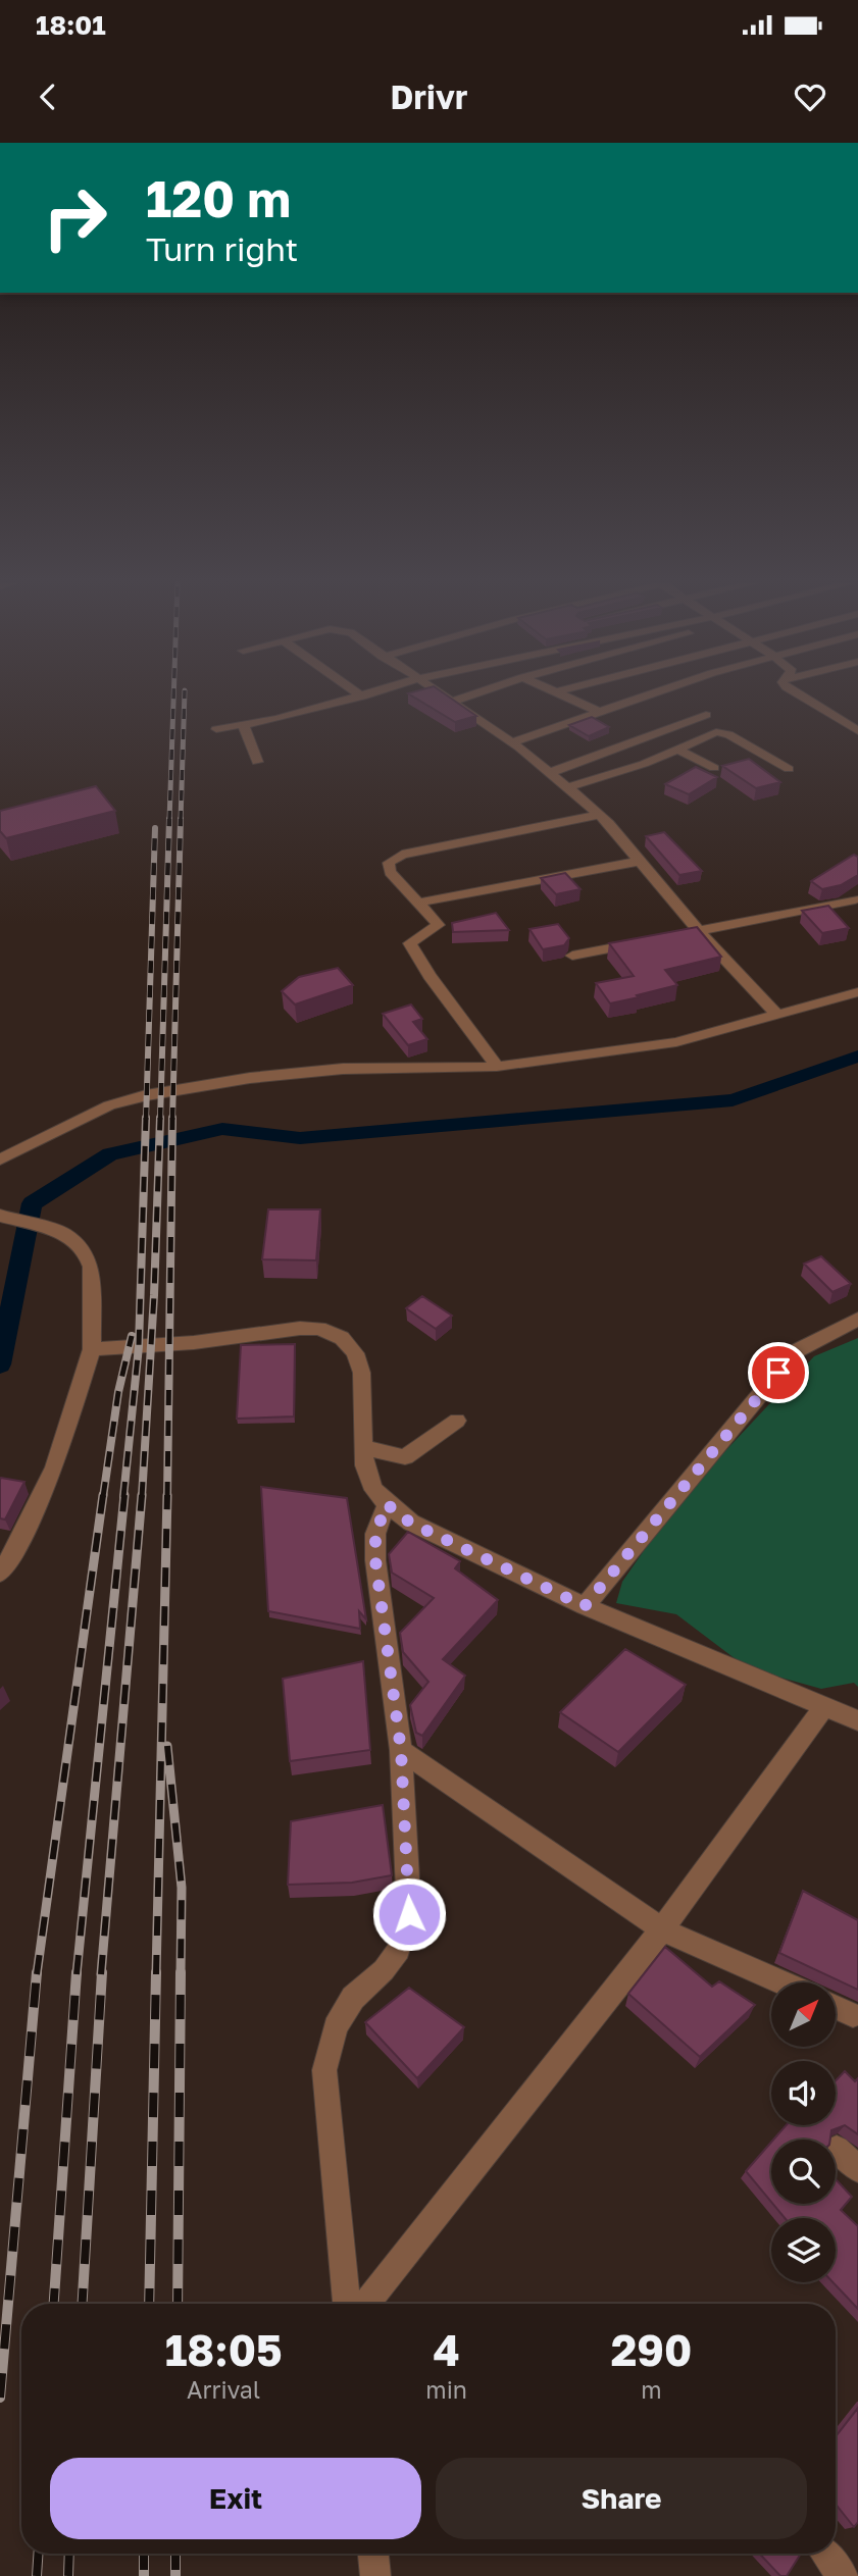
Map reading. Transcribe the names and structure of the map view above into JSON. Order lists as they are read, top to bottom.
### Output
{
  "north": "top right",
  "page": {
    "status": "18:01",
    "header": "Drivr",
    "turn": ["120 m", "Turn right"],
    "eta": [
      "18:05",
      "Arrival",
      "4",
      "min",
      "290",
      "m"
    ],
    "buttons": ["Exit", "Share"]
  }
}
